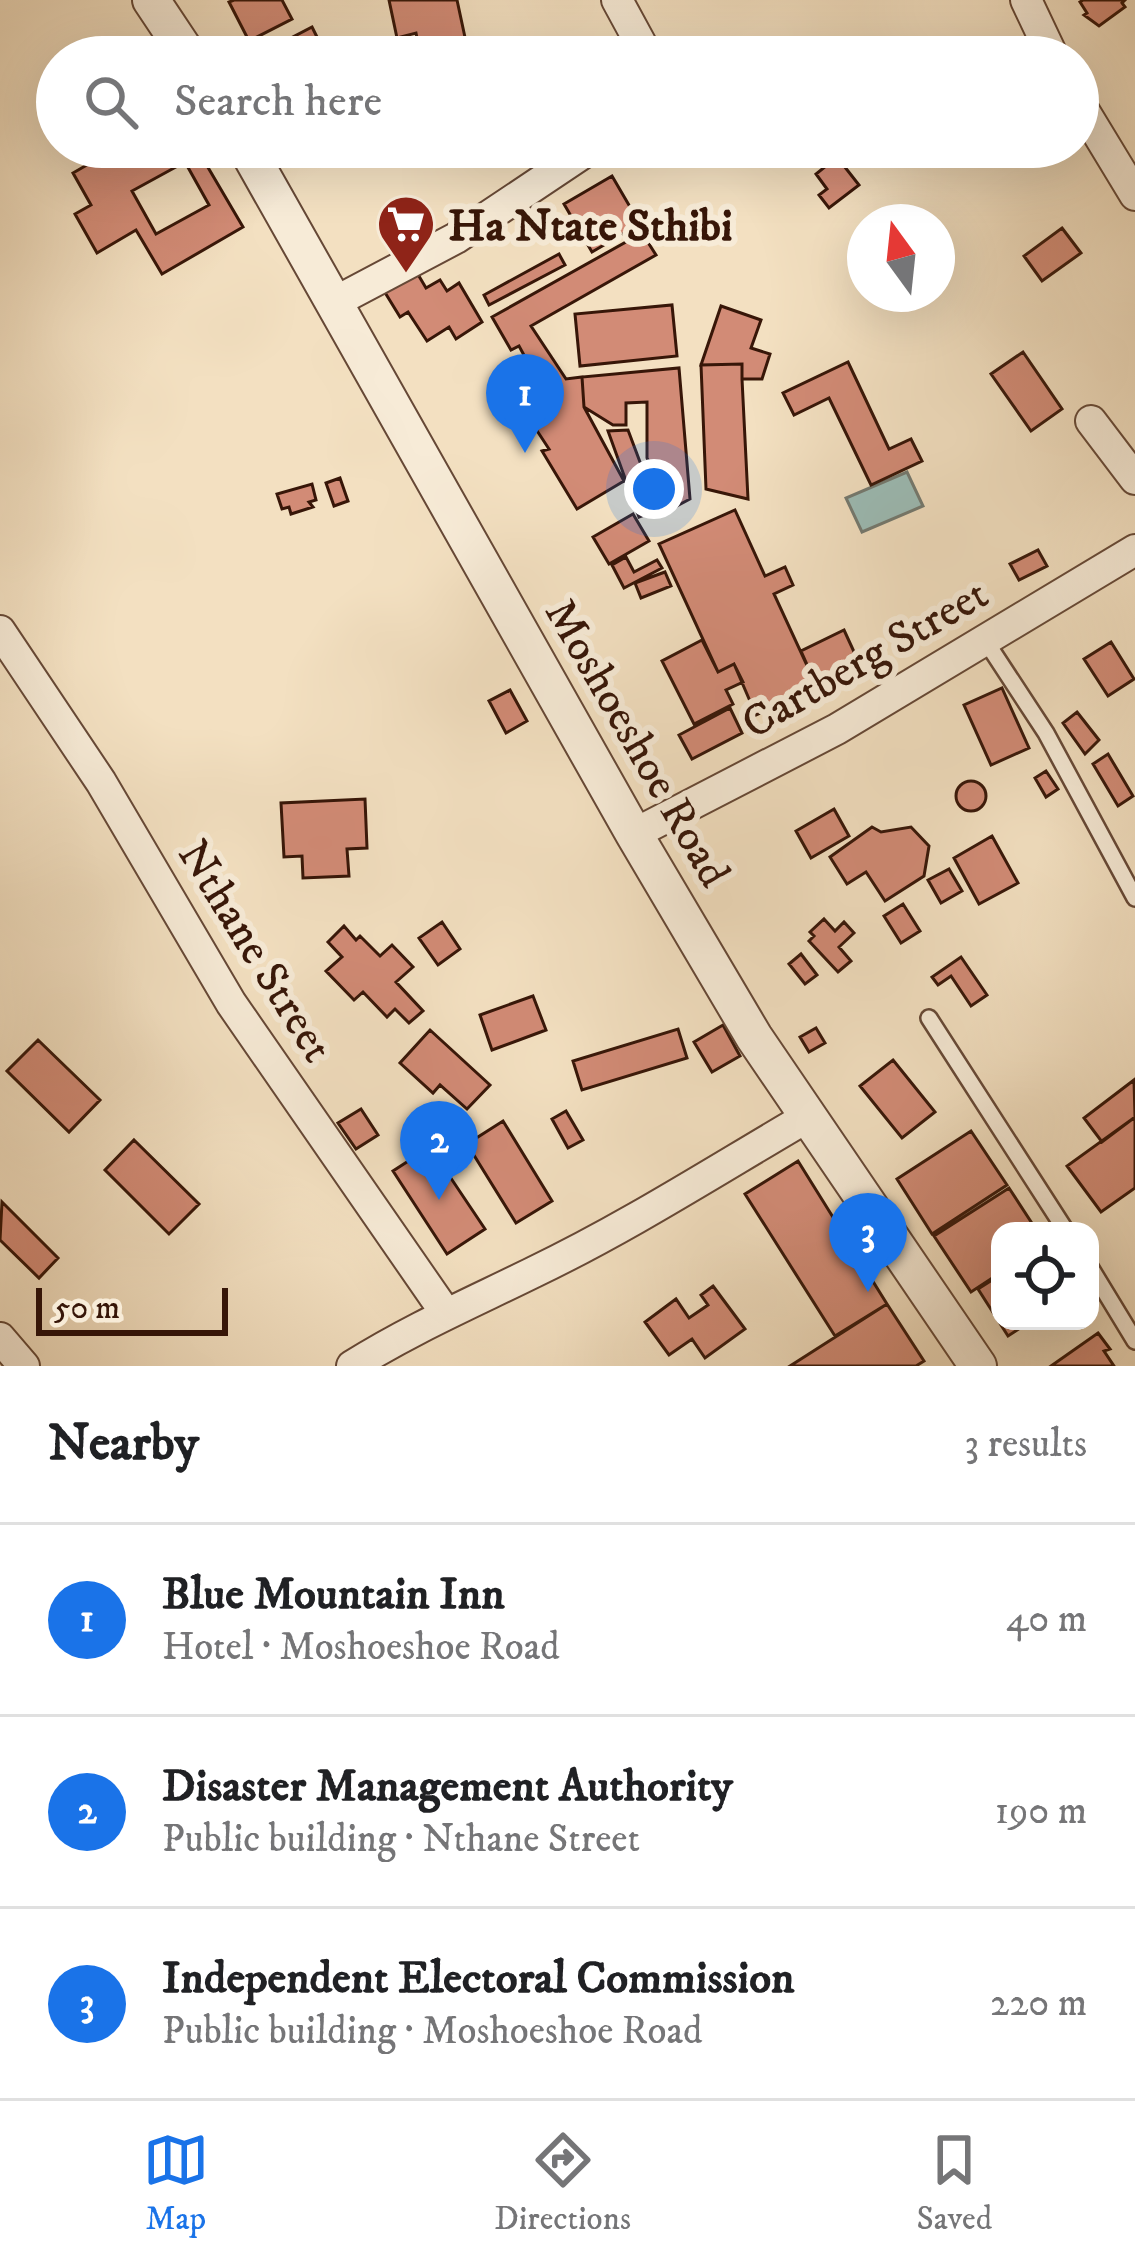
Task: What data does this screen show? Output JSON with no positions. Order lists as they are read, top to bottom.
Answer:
{
  "streets": {
    "street": ["Cartberg Street", "Moshoeshoe Road", "Nthane Street"]
  },
  "crossings": [
    ["Cartberg Street", "Moshoeshoe Road"]
  ],
  "places": {
    "supermarket": ["Ha Ntate Sthibi"]
  },
  "scale_bar": "50 m",
  "north": "top",
  "page": {
    "search": "Search here",
    "pins": ["1", "2", "3"],
    "scale": "50 m",
    "heading": ["Nearby", "3 results"],
    "list": [
      {
        "mark": "1",
        "name": "Blue Mountain Inn",
        "note": "Hotel · Moshoeshoe Road",
        "value": "40 m"
      },
      {
        "mark": "2",
        "name": "Disaster Management Authority",
        "note": "Public building · Nthane Street",
        "value": "190 m"
      },
      {
        "mark": "3",
        "name": "Independent Electoral Commission",
        "note": "Public building · Moshoeshoe Road",
        "value": "220 m"
      }
    ],
    "nav": ["Map", "Directions", "Saved"]
  }
}
